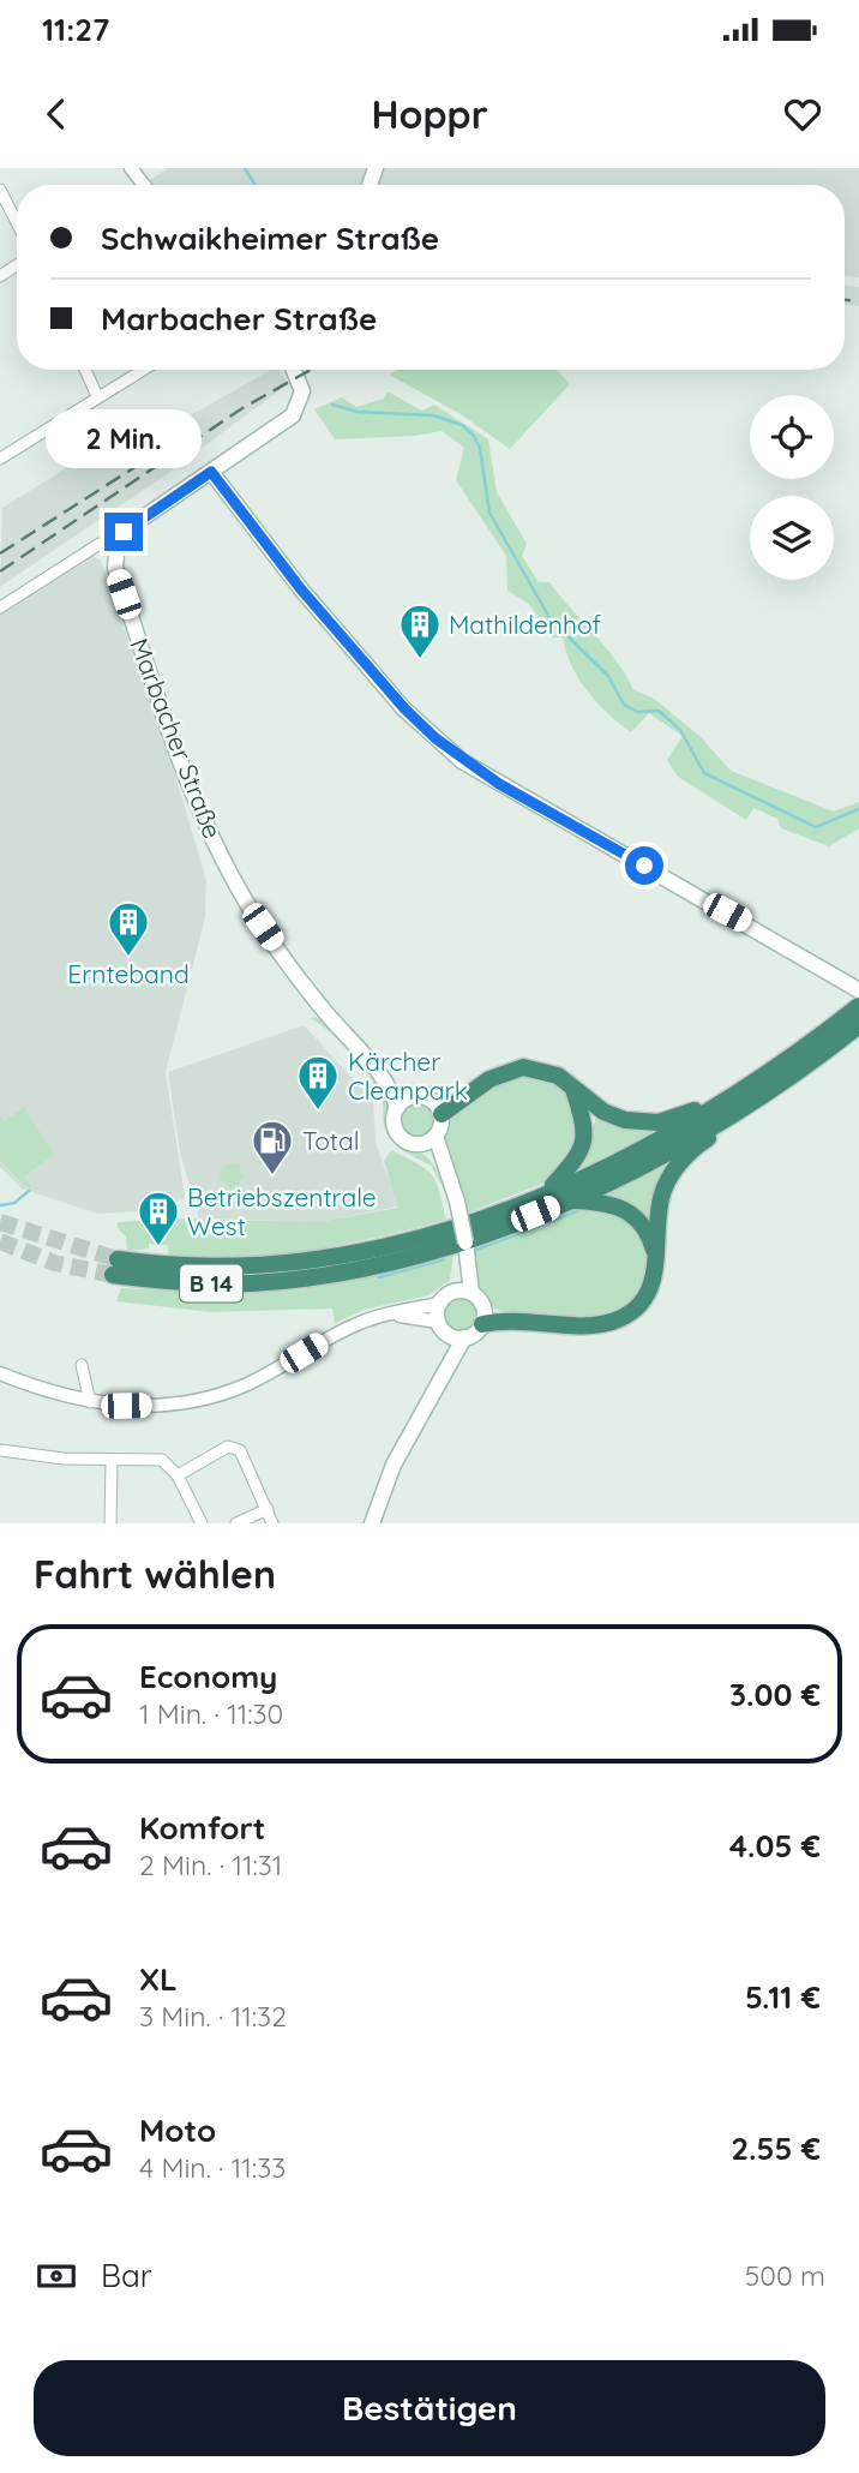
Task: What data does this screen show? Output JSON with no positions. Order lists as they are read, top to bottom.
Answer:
{
  "streets": {
    "highway": ["B 14"],
    "main road": ["Marbacher Straße"]
  },
  "places": {
    "building": [
      "Mathildenhof",
      "Ernteband",
      "Kärcher Cleanpark",
      "Betriebszentrale West"
    ],
    "fuel station": ["Total"]
  },
  "page": {
    "status": "11:27",
    "header": "Hoppr",
    "banner": ["Schwaikheimer Straße", "Marbacher Straße"],
    "bubble": "2 Min.",
    "heading": "Fahrt wählen",
    "list": [
      {
        "name": "Economy",
        "note": "1 Min. · 11:30",
        "value": "3.00 €"
      },
      {
        "name": "Komfort",
        "note": "2 Min. · 11:31",
        "value": "4.05 €"
      },
      {
        "name": "XL",
        "note": "3 Min. · 11:32",
        "value": "5.11 €"
      },
      {
        "name": "Moto",
        "note": "4 Min. · 11:33",
        "value": "2.55 €"
      }
    ],
    "pay": ["Bar", "500 m"],
    "buttons": "Bestätigen"
  }
}
